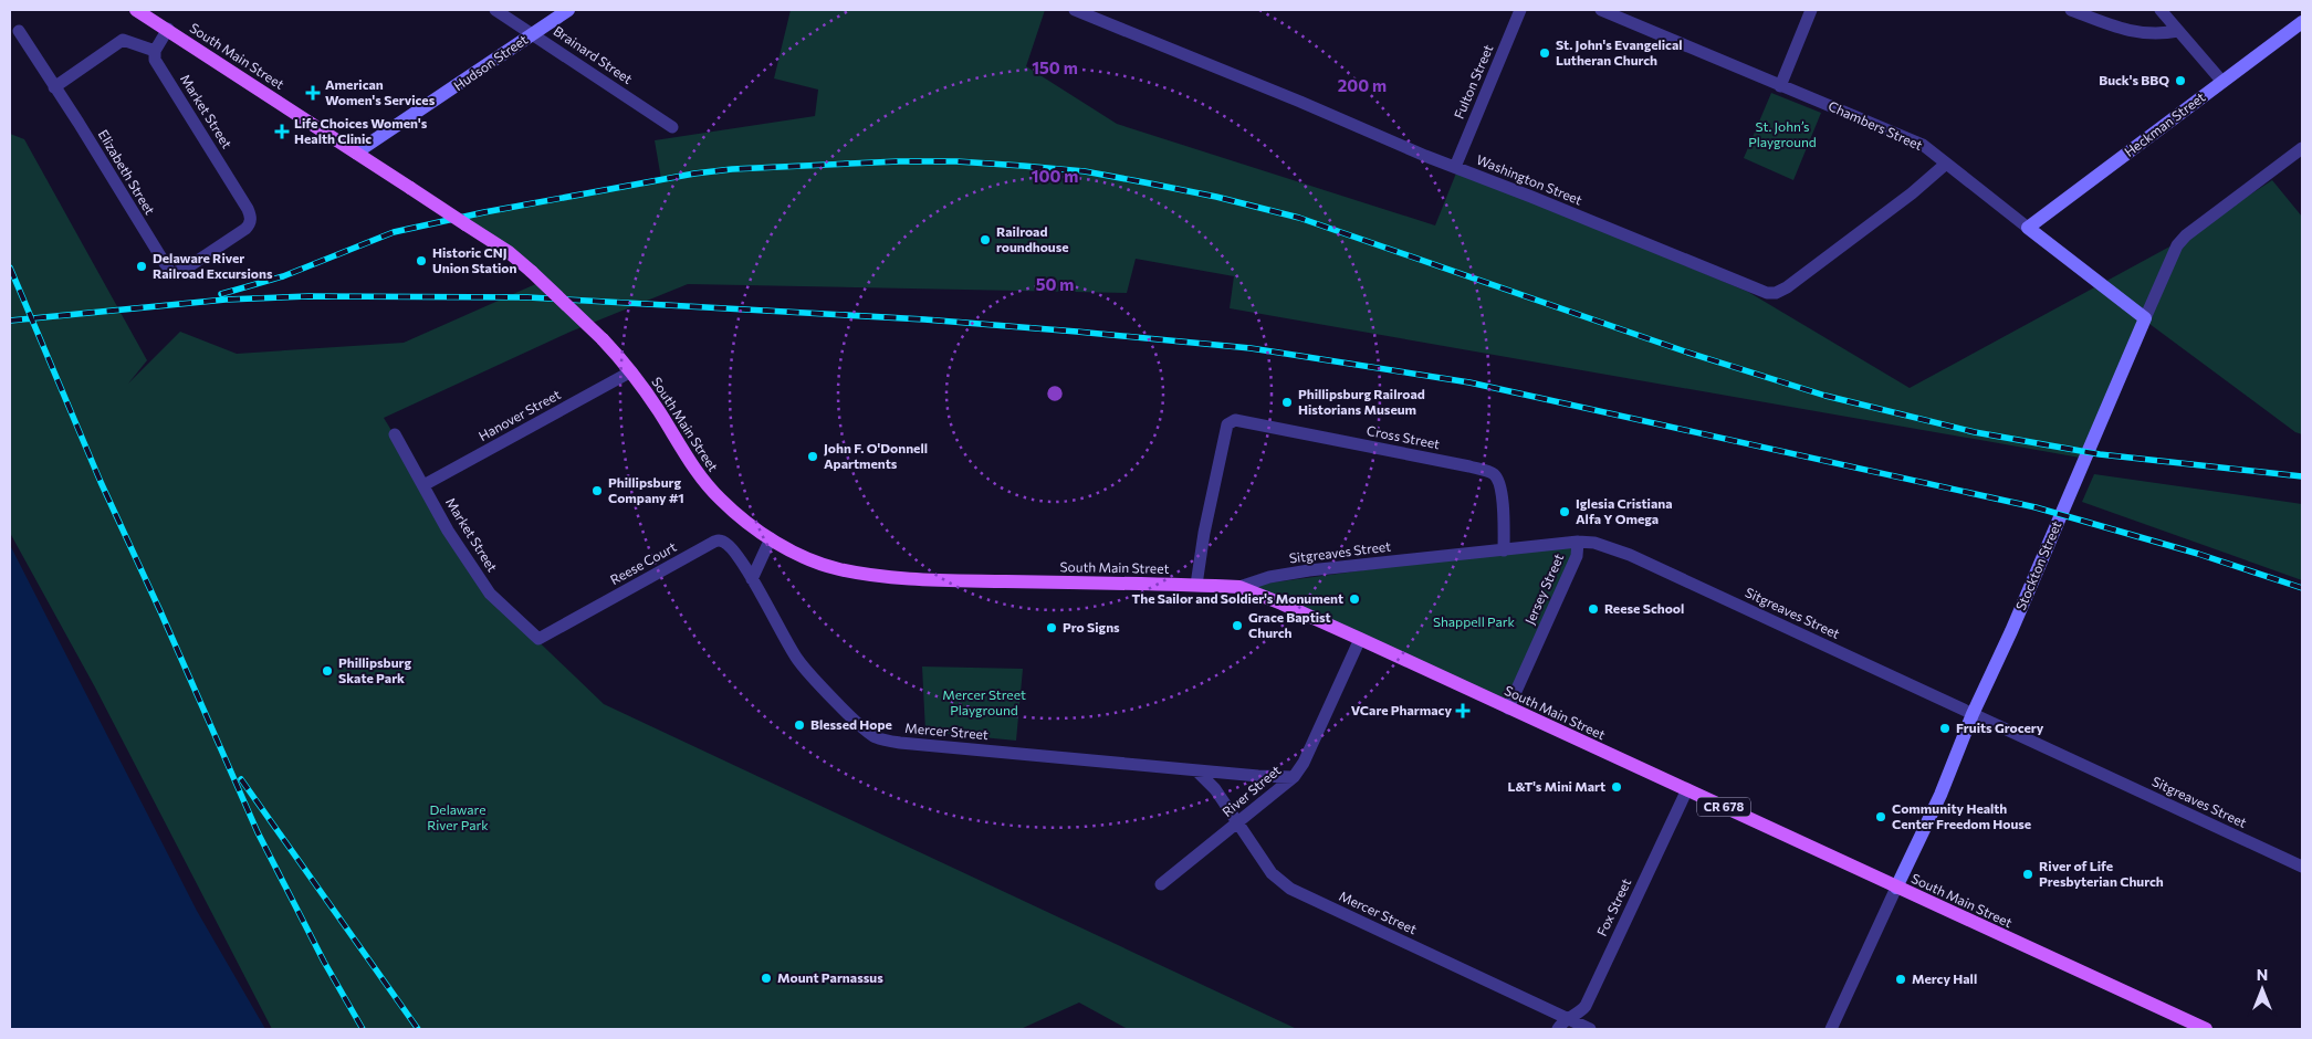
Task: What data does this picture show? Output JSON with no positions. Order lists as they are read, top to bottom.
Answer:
{
  "streets": {
    "main road": ["South Main Street", "CR 678"],
    "street": [
      "Brainard Street",
      "Hudson Street",
      "Fulton Street",
      "Market Street",
      "Heckman Street",
      "Chambers Street",
      "Elizabeth Street",
      "Washington Street",
      "Hanover Street",
      "Cross Street",
      "Sitgreaves Street",
      "Reese Court",
      "Stockton Street",
      "Jersey Street",
      "Mercer Street",
      "River Street",
      "Fox Street"
    ]
  },
  "crossings": [
    ["Brainard Street", "Hudson Street"],
    ["South Main Street", "Hudson Street"],
    ["South Main Street", "Hanover Street"],
    ["South Main Street", "Cross Street"],
    ["South Main Street", "Sitgreaves Street"],
    ["South Main Street", "Stockton Street"],
    ["South Main Street", "Jersey Street"],
    ["South Main Street", "River Street"],
    ["South Main Street", "Fox Street"],
    ["Fulton Street", "Washington Street"],
    ["Market Street", "Elizabeth Street"],
    ["Market Street", "Hanover Street"],
    ["Market Street", "Reese Court"],
    ["Heckman Street", "Chambers Street"],
    ["Chambers Street", "Washington Street"],
    ["Chambers Street", "Stockton Street"],
    ["Cross Street", "Sitgreaves Street"],
    ["Sitgreaves Street", "Stockton Street"],
    ["Sitgreaves Street", "Jersey Street"],
    ["Reese Court", "Mercer Street"],
    ["Mercer Street", "River Street"],
    ["Mercer Street", "Fox Street"]
  ],
  "parks": [
    "St. John’s Playground",
    "Shappell Park",
    "Mercer Street Playground",
    "Delaware River Park"
  ],
  "places": {
    "other": [
      "St. John's Evangelical Lutheran Church",
      "Buck's BBQ",
      "Railroad roundhouse",
      "Historic CNJ Union Station",
      "Delaware River Railroad Excursions",
      "Phillipsburg Railroad Historians Museum",
      "John F. O'Donnell Apartments",
      "Phillipsburg Company #1",
      "Iglesia Cristiana Alfa Y Omega",
      "The Sailor and Soldier's Monument",
      "Reese School",
      "Grace Baptist Church",
      "Pro Signs",
      "Phillipsburg Skate Park",
      "Blessed Hope",
      "Fruits Grocery",
      "L&T's Mini Mart",
      "Community Health Center Freedom House",
      "River of Life Presbyterian Church",
      "Mount Parnassus",
      "Mercy Hall"
    ],
    "health": ["American Women's Services", "Life Choices Women's Health Clinic", "VCare Pharmacy"]
  },
  "north": "top",
  "rings": [
    "150 m",
    "200 m",
    "100 m",
    "50 m"
  ]
}
